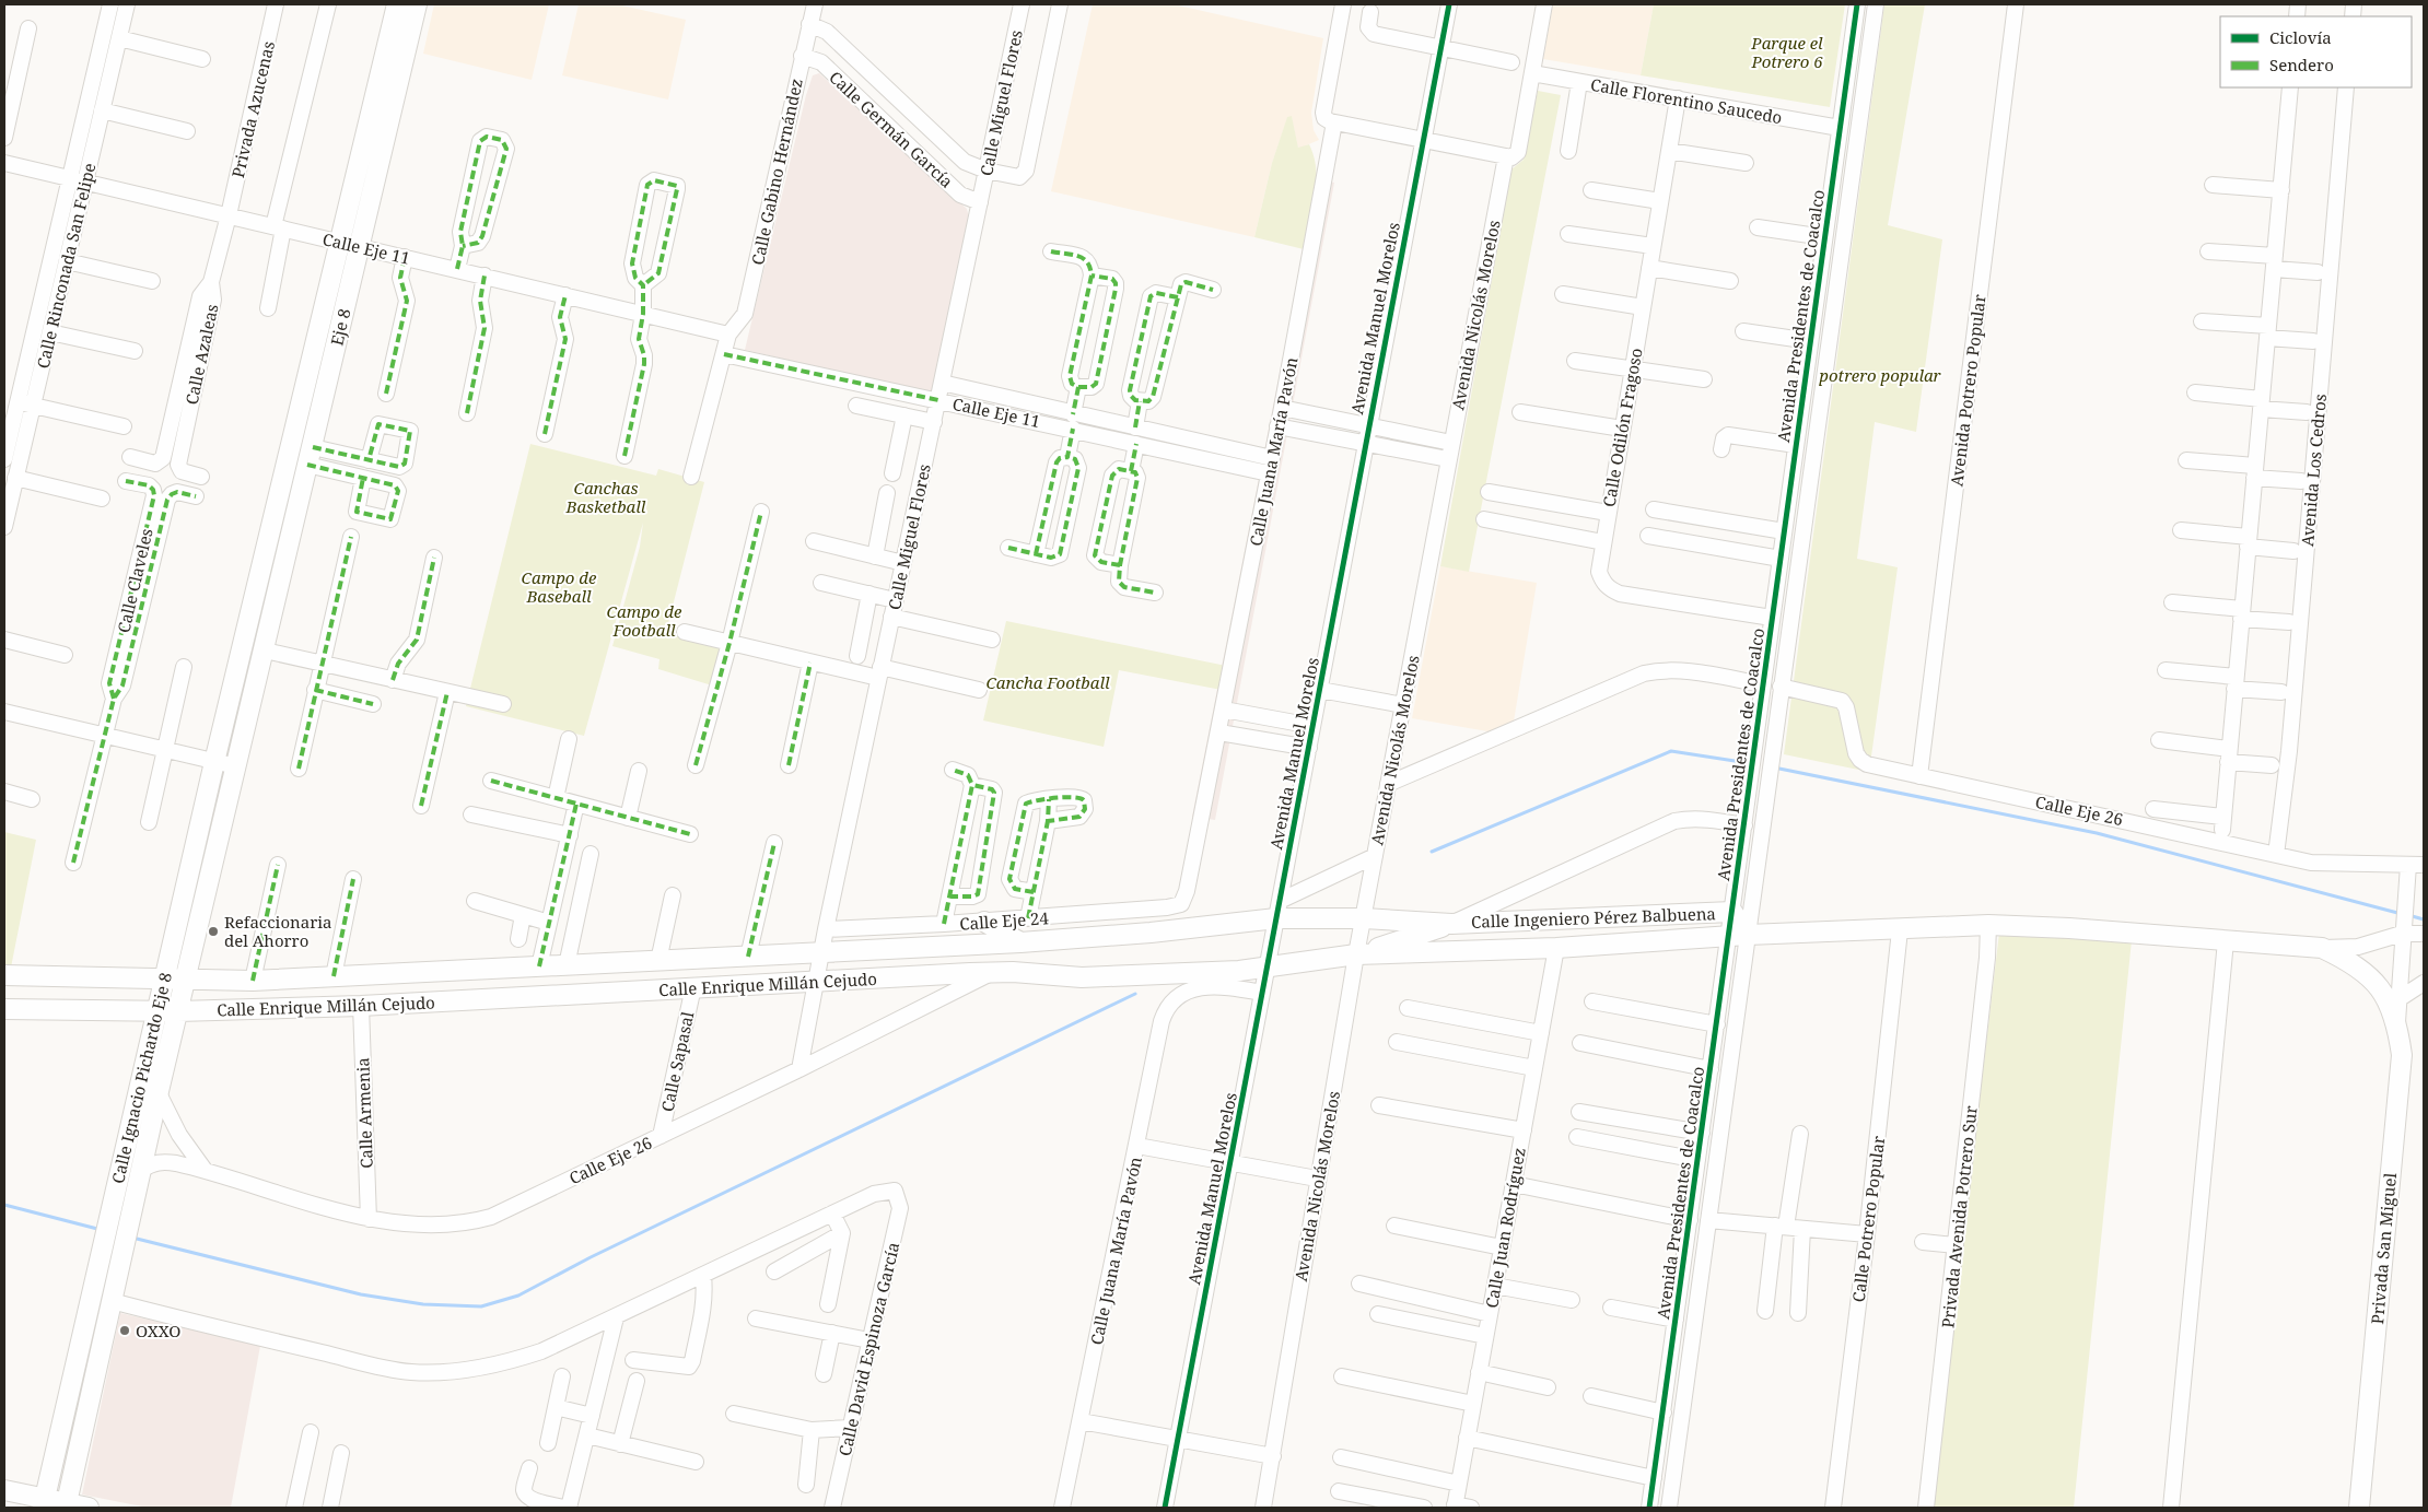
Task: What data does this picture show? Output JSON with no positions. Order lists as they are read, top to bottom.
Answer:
{
  "streets": {
    "main road": [
      "Eje 8",
      "Calle Ingeniero Pérez Balbuena",
      "Calle Enrique Millán Cejudo",
      "Calle Ignacio Pichardo Eje 8",
      "Privada San Miguel"
    ],
    "street": [
      "Calle Florentino Saucedo",
      "Calle Miguel Flores",
      "Privada Azucenas",
      "Calle Germán García",
      "Calle Gabino Hernández",
      "Calle Eje 11",
      "Calle Rinconada San Felipe",
      "Avenida Nicolás Morelos",
      "Avenida Presidentes de Coacalco",
      "Avenida Manuel Morelos",
      "Calle Azaleas",
      "Avenida Potrero Popular",
      "Calle Odilón Fragoso",
      "Calle Juana María Pavón",
      "Avenida Los Cedros",
      "Calle Claveles",
      "Calle Eje 26",
      "Calle Eje 24",
      "Calle Sapasal",
      "Calle Armenia",
      "Privada Avenida Potrero Sur",
      "Calle Potrero Popular",
      "Calle Juan Rodríguez",
      "Calle David Espinoza García"
    ]
  },
  "crossings": [
    ["Calle Florentino Saucedo", "Avenida Presidentes de Coacalco"],
    ["Calle Florentino Saucedo", "Calle Odilón Fragoso"],
    ["Calle Miguel Flores", "Calle Germán García"],
    ["Calle Miguel Flores", "Calle Eje 11"],
    ["Calle Miguel Flores", "Calle Eje 26"],
    ["Calle Miguel Flores", "Calle Eje 24"],
    ["Calle Miguel Flores", "Calle Enrique Millán Cejudo"],
    ["Privada Azucenas", "Calle Eje 11"],
    ["Privada Azucenas", "Calle Azaleas"],
    ["Calle Germán García", "Calle Gabino Hernández"],
    ["Calle Gabino Hernández", "Calle Eje 11"],
    ["Calle Eje 11", "Calle Rinconada San Felipe"],
    ["Calle Eje 11", "Eje 8"],
    ["Calle Eje 11", "Calle Azaleas"],
    ["Calle Eje 11", "Calle Juana María Pavón"],
    ["Avenida Nicolás Morelos", "Calle Ingeniero Pérez Balbuena"],
    ["Avenida Nicolás Morelos", "Calle Enrique Millán Cejudo"],
    ["Avenida Presidentes de Coacalco", "Calle Odilón Fragoso"],
    ["Avenida Presidentes de Coacalco", "Calle Eje 26"],
    ["Avenida Presidentes de Coacalco", "Calle Ingeniero Pérez Balbuena"],
    ["Avenida Manuel Morelos", "Calle Juana María Pavón"],
    ["Avenida Manuel Morelos", "Calle Enrique Millán Cejudo"],
    ["Eje 8", "Calle Ignacio Pichardo Eje 8"],
    ["Avenida Potrero Popular", "Calle Eje 26"],
    ["Calle Juana María Pavón", "Calle Eje 24"],
    ["Avenida Los Cedros", "Calle Eje 26"],
    ["Calle Eje 26", "Calle Enrique Millán Cejudo"],
    ["Calle Eje 26", "Calle Sapasal"],
    ["Calle Eje 26", "Calle Ignacio Pichardo Eje 8"],
    ["Calle Eje 26", "Calle Armenia"],
    ["Calle Ingeniero Pérez Balbuena", "Calle Enrique Millán Cejudo"],
    ["Calle Ingeniero Pérez Balbuena", "Calle Juan Rodríguez"],
    ["Calle Enrique Millán Cejudo", "Calle Sapasal"],
    ["Calle Enrique Millán Cejudo", "Calle Ignacio Pichardo Eje 8"],
    ["Calle Enrique Millán Cejudo", "Calle Armenia"]
  ],
  "parks": [
    "Parque el Potrero 6",
    "potrero popular",
    "Canchas Basketball",
    "Campo de Baseball",
    "Campo de Football",
    "Cancha Football"
  ],
  "places": ["Refaccionaria del Ahorro", "OXXO"],
  "legend": ["Ciclovía", "Sendero"]
}
